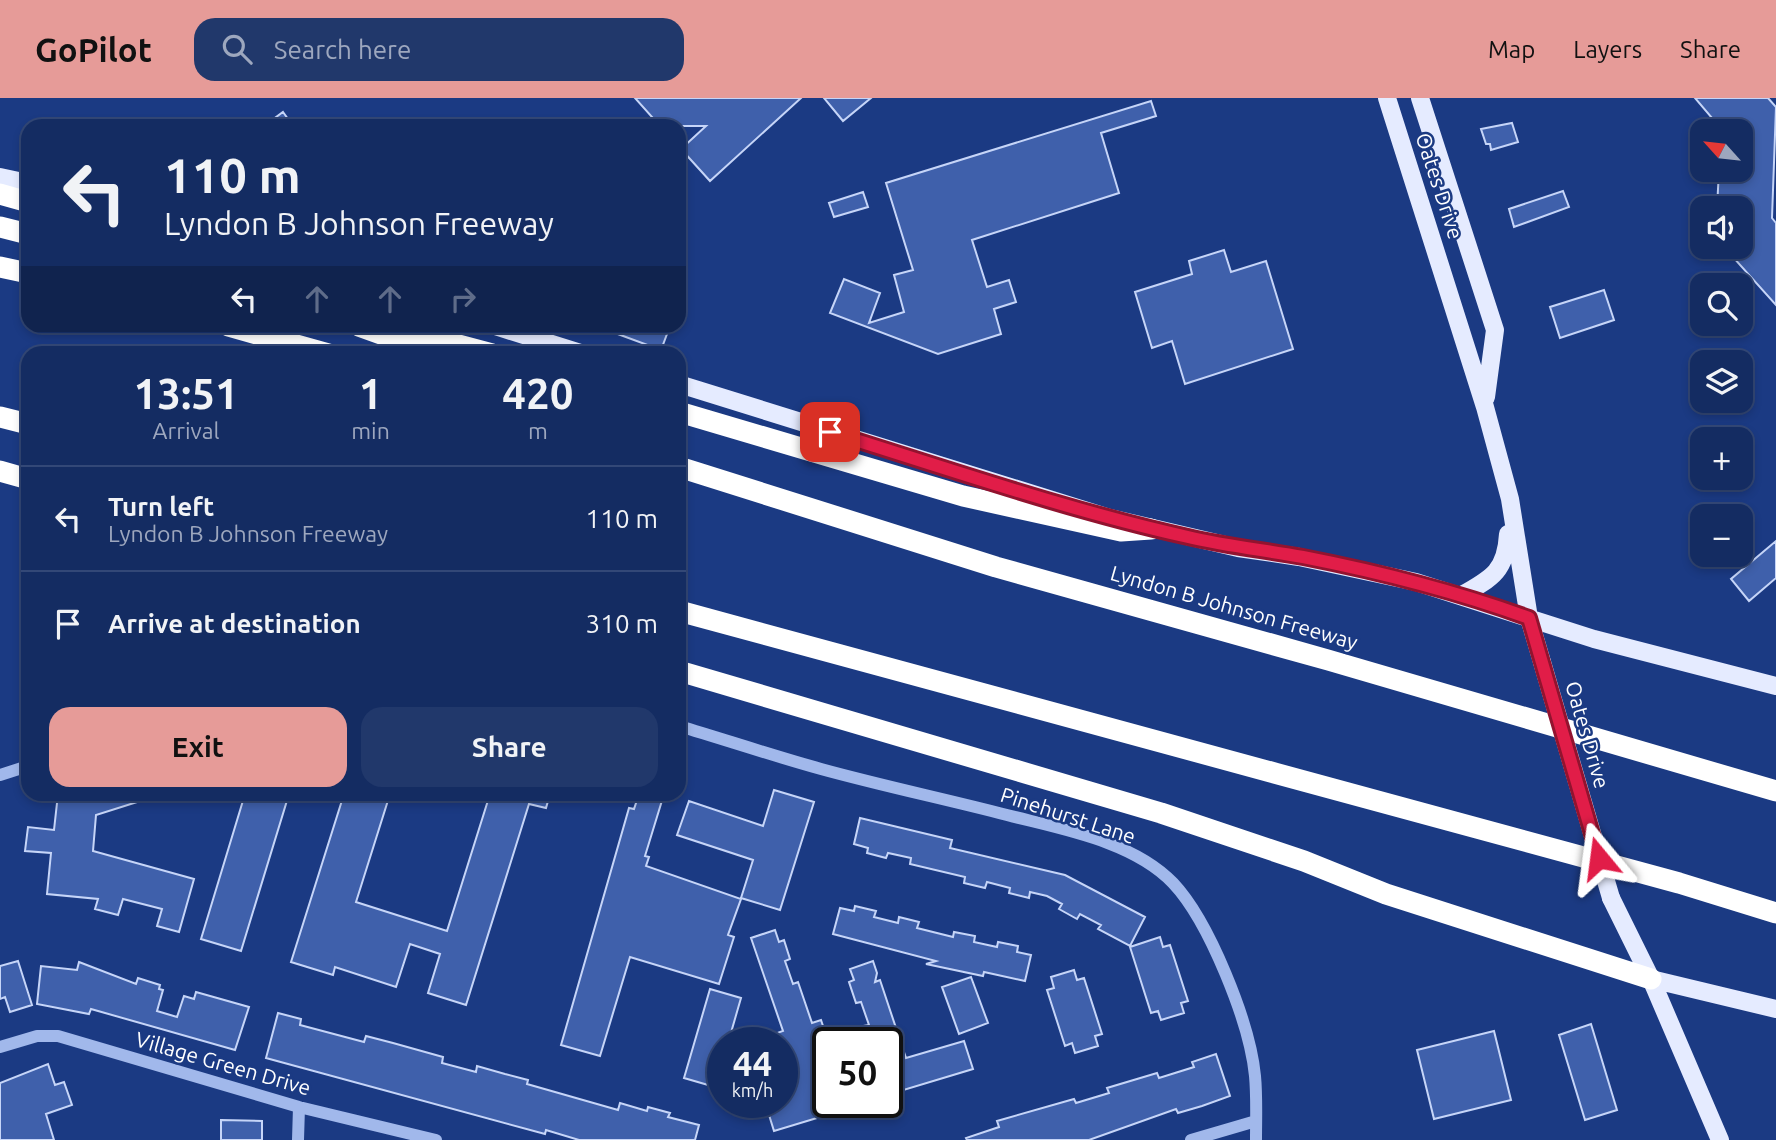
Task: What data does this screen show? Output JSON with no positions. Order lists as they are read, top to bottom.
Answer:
{
  "streets": {
    "highway": ["Lyndon B Johnson Freeway"],
    "main road": ["Oates Drive"],
    "street": ["Pinehurst Lane", "Village Green Drive"]
  },
  "north": "top left",
  "page": {
    "header": "GoPilot",
    "search": "Search here",
    "nav": ["Map", "Layers", "Share"],
    "map_buttons": ["+", "−"],
    "turn": ["110 m", "Lyndon B Johnson Freeway"],
    "eta": [
      "13:51",
      "Arrival",
      "1",
      "min",
      "420",
      "m"
    ],
    "list": [
      {
        "name": "Turn left",
        "note": "Lyndon B Johnson Freeway",
        "value": "110 m"
      },
      {
        "name": "Arrive at destination",
        "value": "310 m"
      }
    ],
    "buttons": ["Exit", "Share"],
    "speed": "44 km/h",
    "limit": "50"
  }
}
